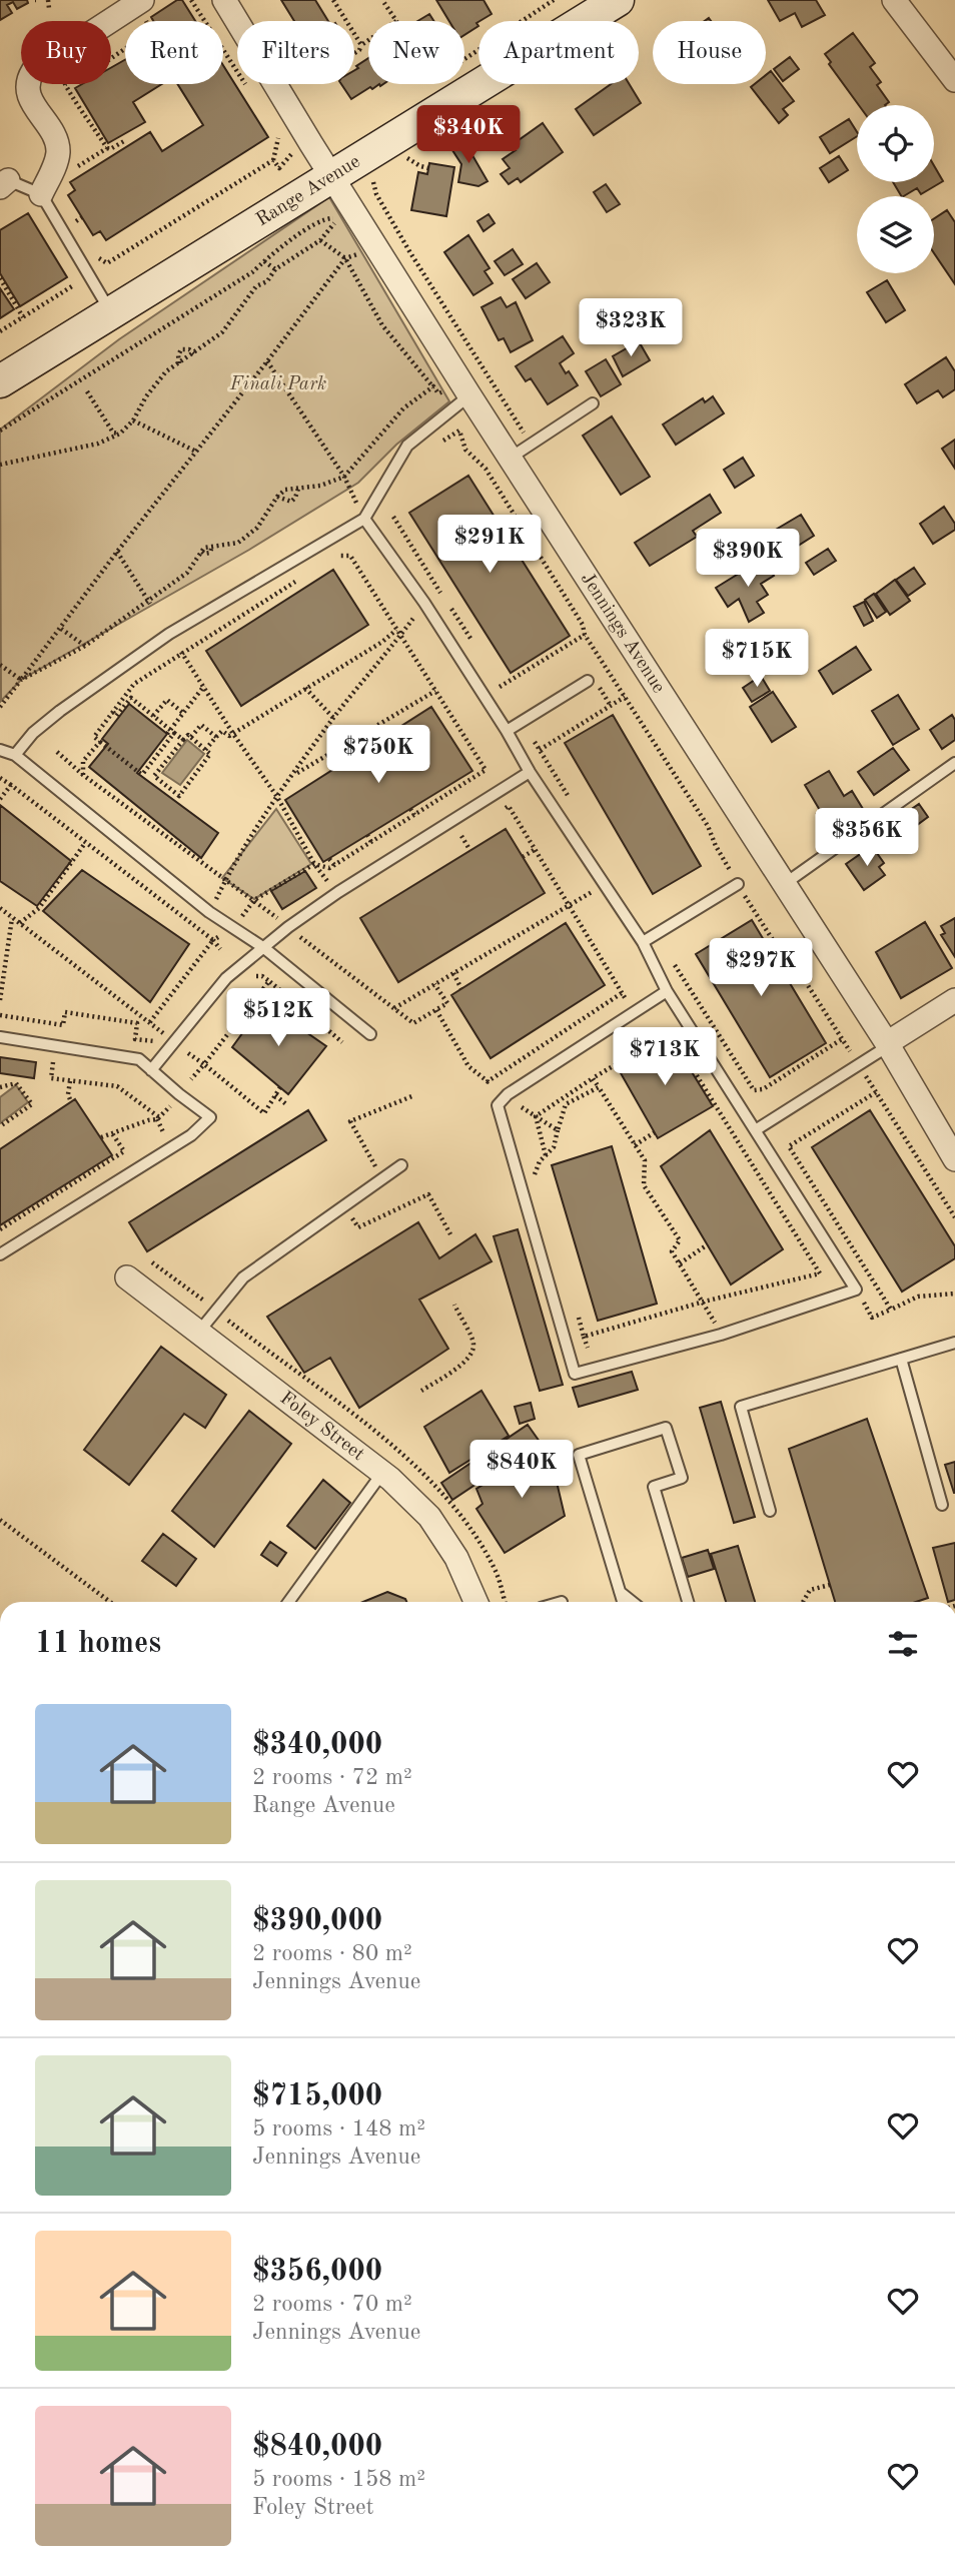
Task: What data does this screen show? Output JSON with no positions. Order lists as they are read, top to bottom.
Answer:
{
  "streets": {
    "street": ["Range Avenue", "Jennings Avenue", "Foley Street"]
  },
  "crossings": [
    ["Range Avenue", "Jennings Avenue"]
  ],
  "parks": ["Finali Park"],
  "page": {
    "chip": [
      "Buy",
      "Rent",
      "Filters",
      "New",
      "Apartment",
      "House"
    ],
    "price": [
      "$340K",
      "$323K",
      "$291K",
      "$390K",
      "$715K",
      "$750K",
      "$356K",
      "$297K",
      "$512K",
      "$713K",
      "$840K"
    ],
    "heading": "11 homes",
    "list": [
      {
        "name": "$340,000",
        "note": "2 rooms · 72 m² · Range Avenue"
      },
      {
        "name": "$390,000",
        "note": "2 rooms · 80 m² · Jennings Avenue"
      },
      {
        "name": "$715,000",
        "note": "5 rooms · 148 m² · Jennings Avenue"
      },
      {
        "name": "$356,000",
        "note": "2 rooms · 70 m² · Jennings Avenue"
      },
      {
        "name": "$840,000",
        "note": "5 rooms · 158 m² · Foley Street"
      }
    ]
  }
}
